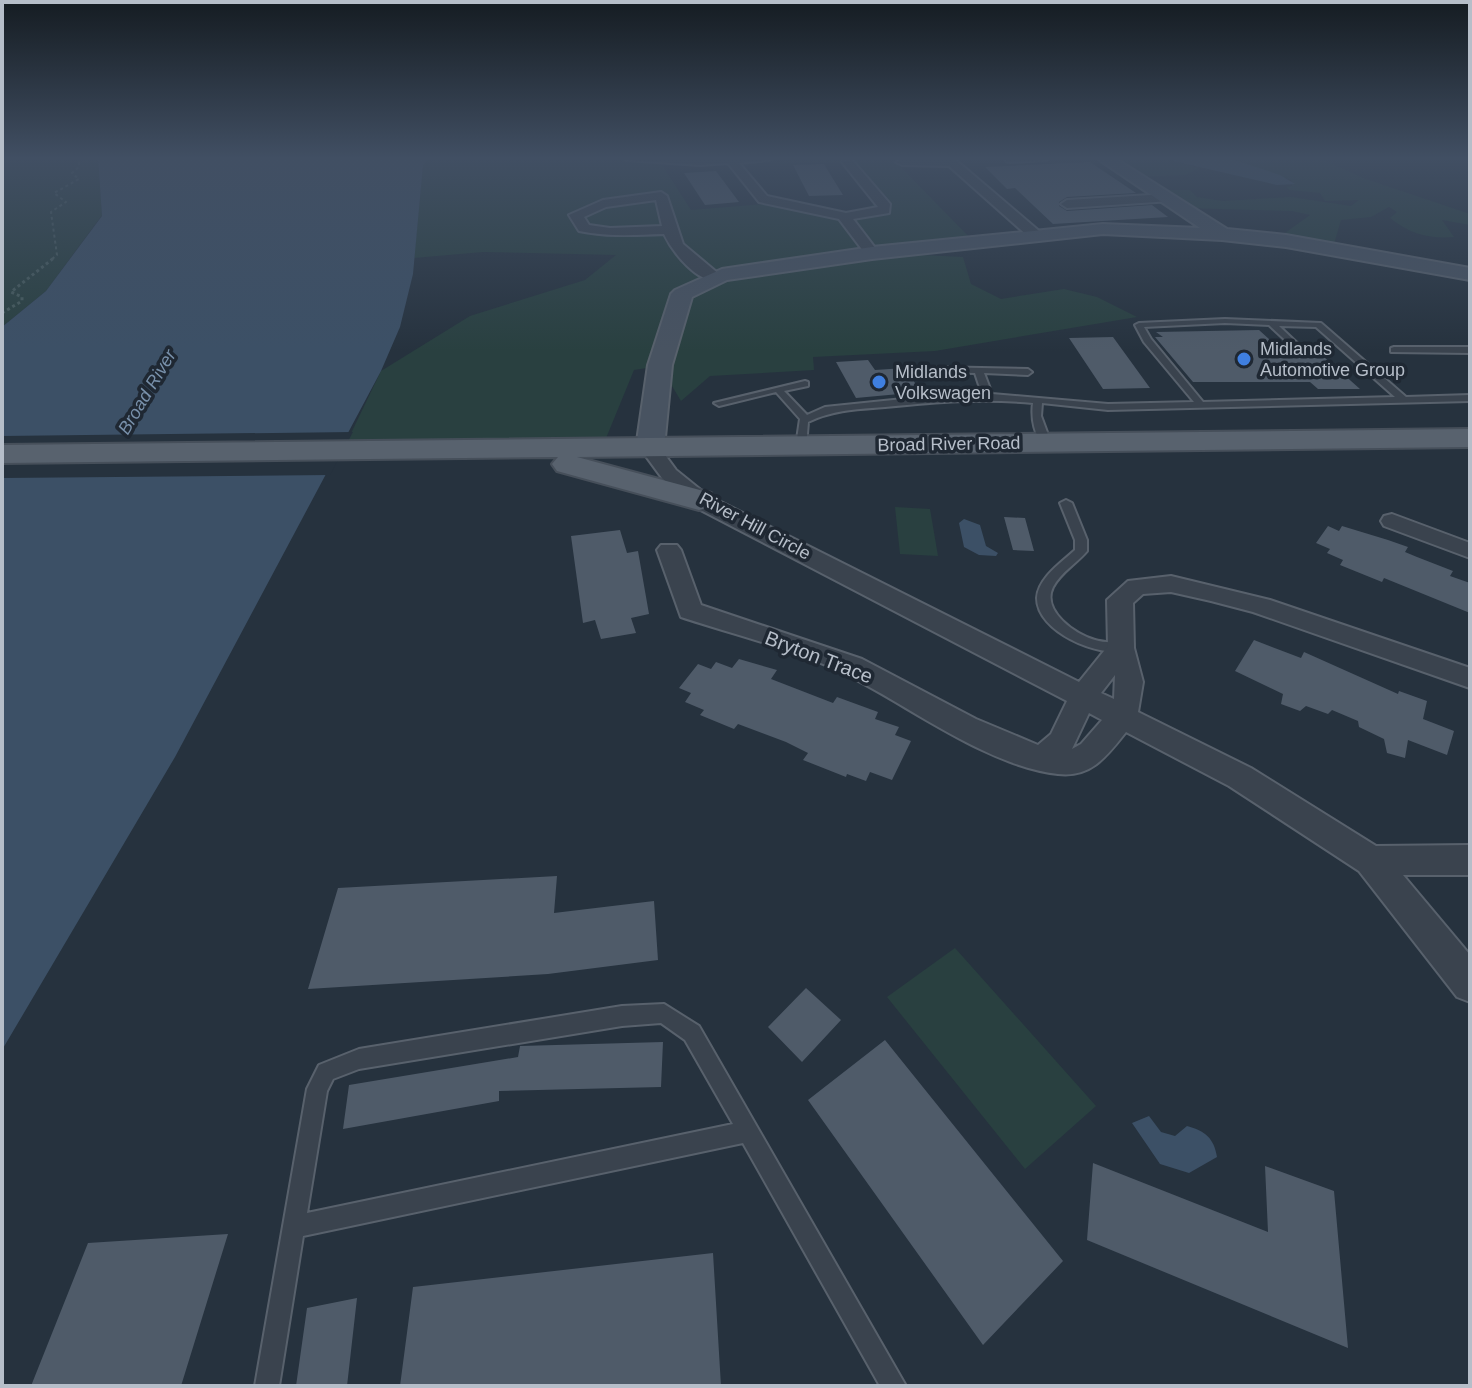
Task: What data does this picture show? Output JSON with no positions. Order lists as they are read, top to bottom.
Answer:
{
  "streets": {
    "main road": ["Broad River Road"],
    "street": ["River Hill Circle", "Bryton Trace"]
  },
  "crossings": [
    ["Broad River Road", "River Hill Circle"],
    ["River Hill Circle", "Bryton Trace"]
  ],
  "water": ["Broad River"],
  "places": ["Midlands Automotive Group", "Midlands Volkswagen"]
}
